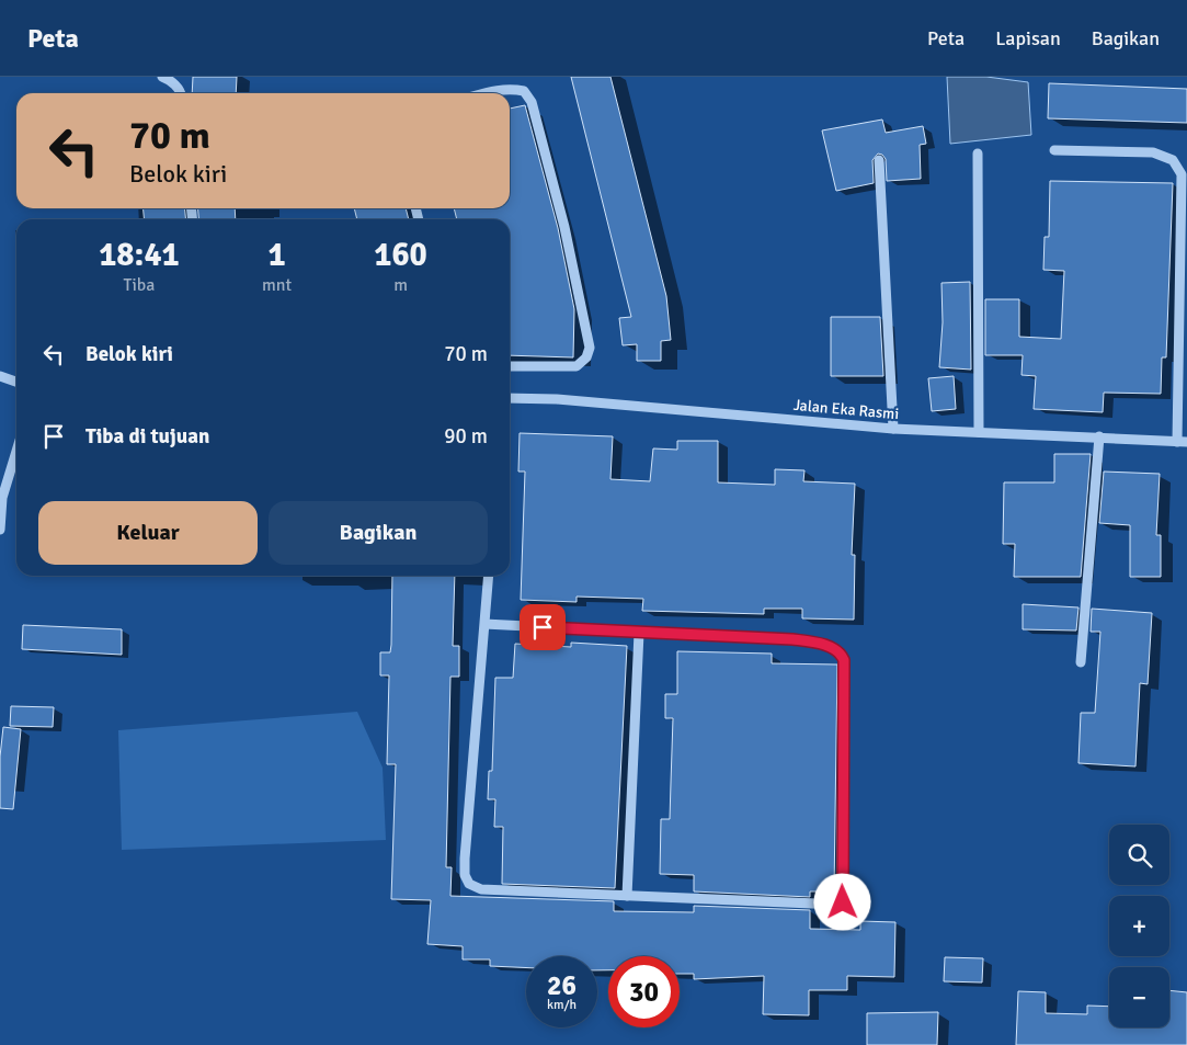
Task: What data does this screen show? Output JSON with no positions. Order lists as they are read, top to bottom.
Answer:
{
  "streets": {
    "street": ["Jalan Eka Rasmi"]
  },
  "page": {
    "header": "Peta",
    "nav": ["Peta", "Lapisan", "Bagikan"],
    "turn": ["70 m", "Belok kiri"],
    "eta": [
      "18:41",
      "Tiba",
      "1",
      "mnt",
      "160",
      "m"
    ],
    "list": [
      {
        "name": "Belok kiri",
        "value": "70 m"
      },
      {
        "name": "Tiba di tujuan",
        "value": "90 m"
      }
    ],
    "buttons": ["Keluar", "Bagikan"],
    "map_buttons": ["+", "−"],
    "speed": "26 km/h",
    "limit": "30"
  }
}
